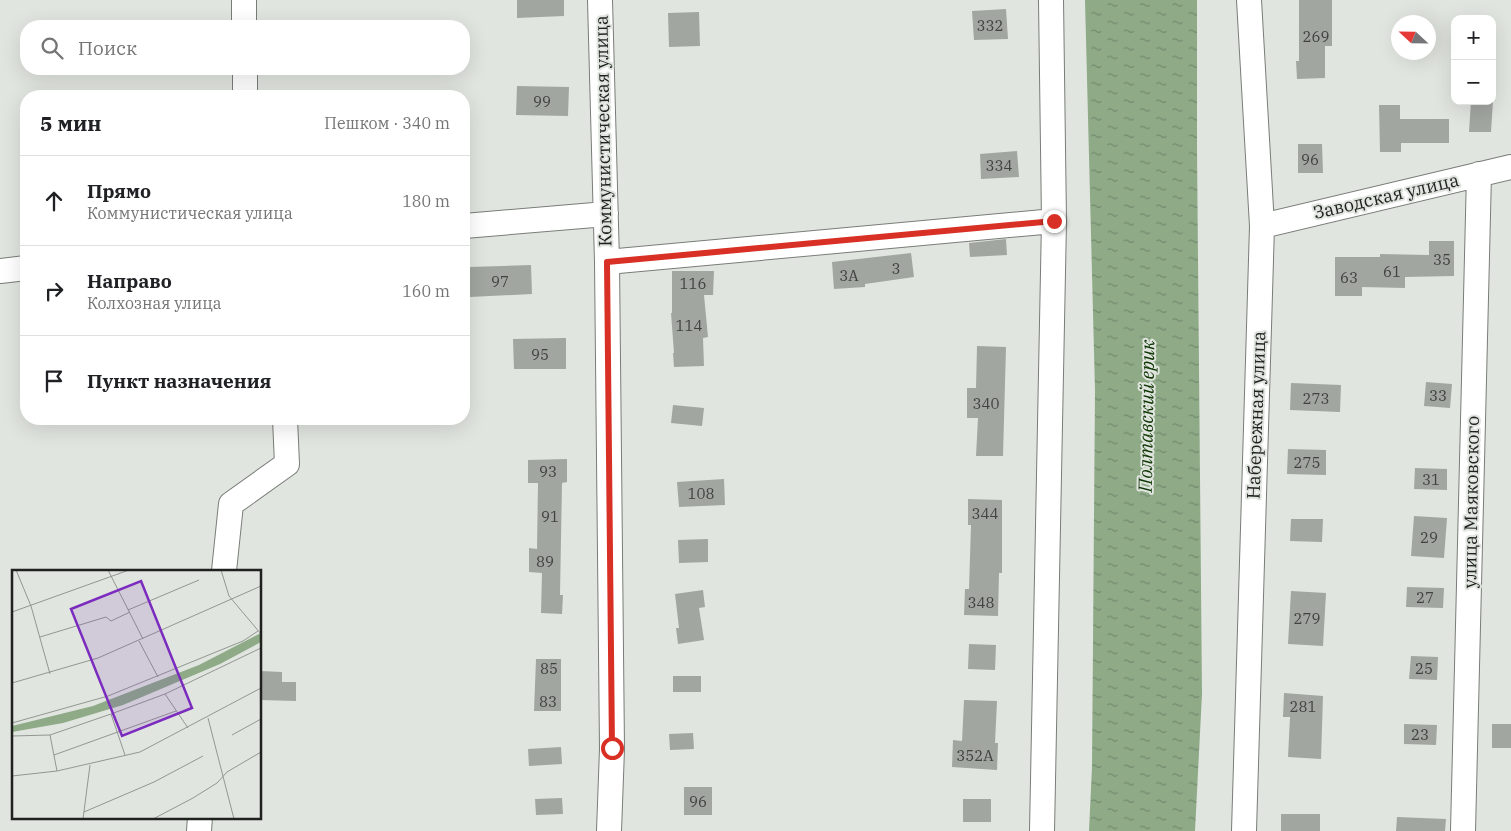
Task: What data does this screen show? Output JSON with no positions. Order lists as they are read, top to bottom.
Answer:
{
  "streets": {
    "street": [
      "Коммунистическая улица",
      "Заводская улица",
      "Набережная улица",
      "улица Маяковского"
    ]
  },
  "crossings": [
    ["Заводская улица", "Набережная улица"],
    ["Заводская улица", "улица Маяковского"]
  ],
  "water": ["Полтавский ерик"],
  "house_numbers": [
    "332",
    "269",
    "99",
    "96",
    "334",
    "35",
    "3",
    "61",
    "3А",
    "63",
    "97",
    "116",
    "114",
    "95",
    "33",
    "273",
    "340",
    "275",
    "93",
    "31",
    "108",
    "344",
    "91",
    "29",
    "89",
    "27",
    "348",
    "279",
    "85",
    "25",
    "83",
    "281",
    "23",
    "352А",
    "96"
  ],
  "north": "left",
  "page": {
    "map_buttons": ["+", "−"],
    "search": "Поиск",
    "heading": ["5 мин", "Пешком · 340 m"],
    "list": [
      ["Прямо", "Коммунистическая улица", "180 m"],
      ["Направо", "Колхозная улица", "160 m"],
      "Пункт назначения"
    ]
  }
}
